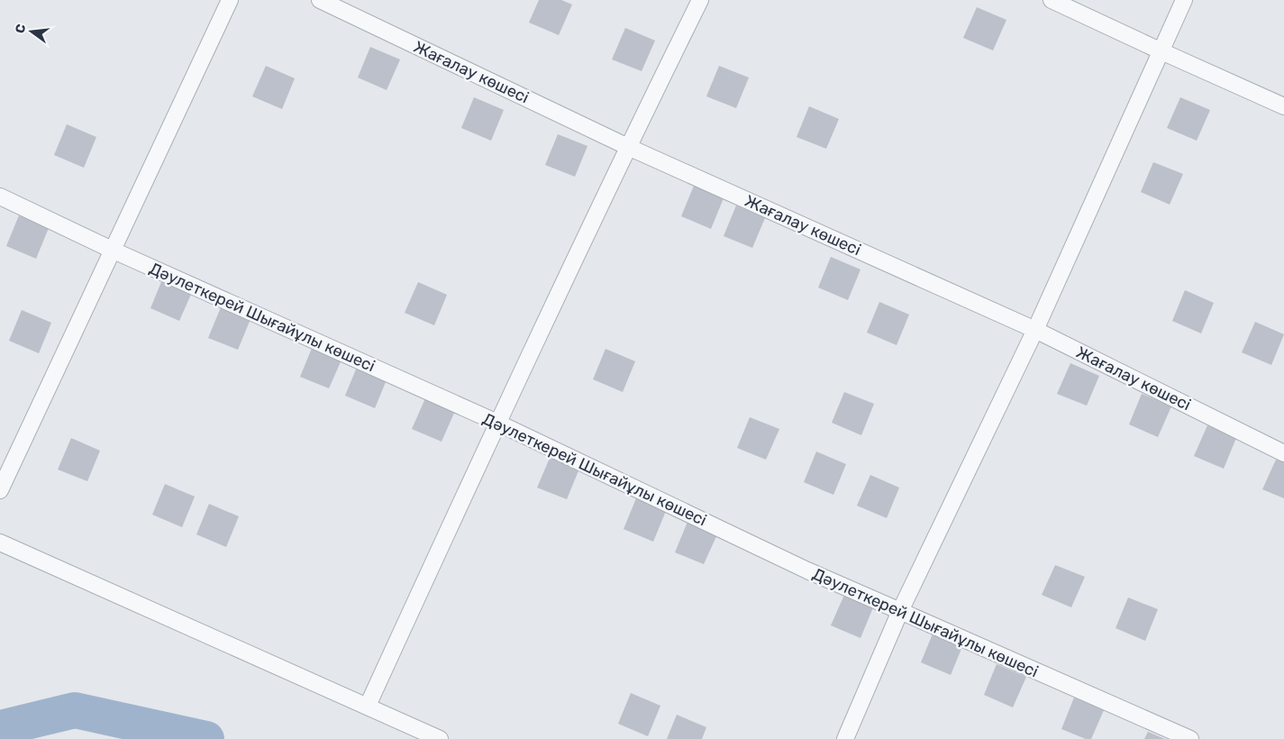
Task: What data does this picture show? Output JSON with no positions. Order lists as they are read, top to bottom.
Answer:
{
  "streets": {
    "street": ["Жағалау көшесі", "Дәулеткерей Шығайұлы көшесі"]
  },
  "north": "left"
}
